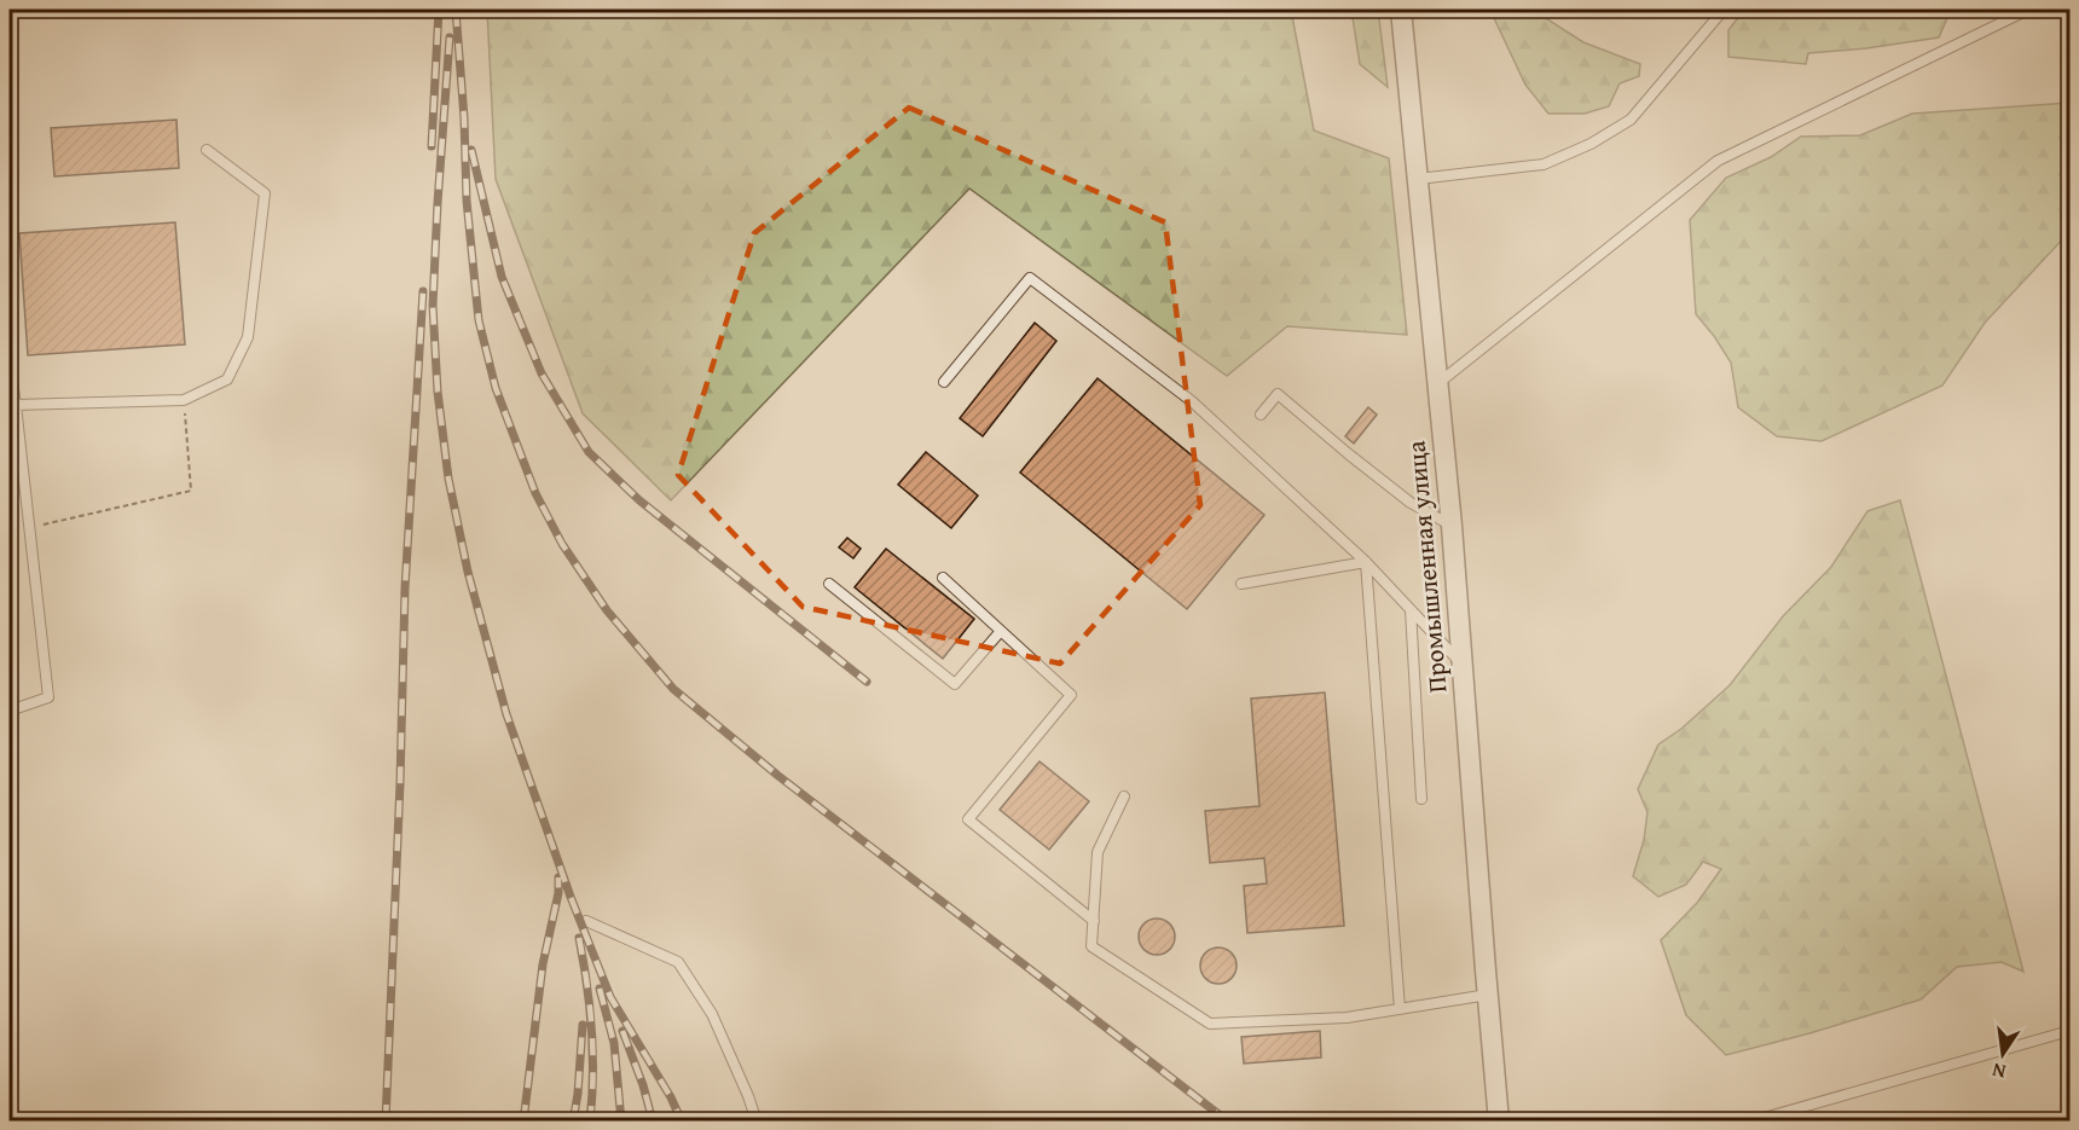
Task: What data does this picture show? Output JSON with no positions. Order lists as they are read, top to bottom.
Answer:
{
  "streets": {
    "street": ["Промышленная улица"]
  },
  "north": "bottom"
}
